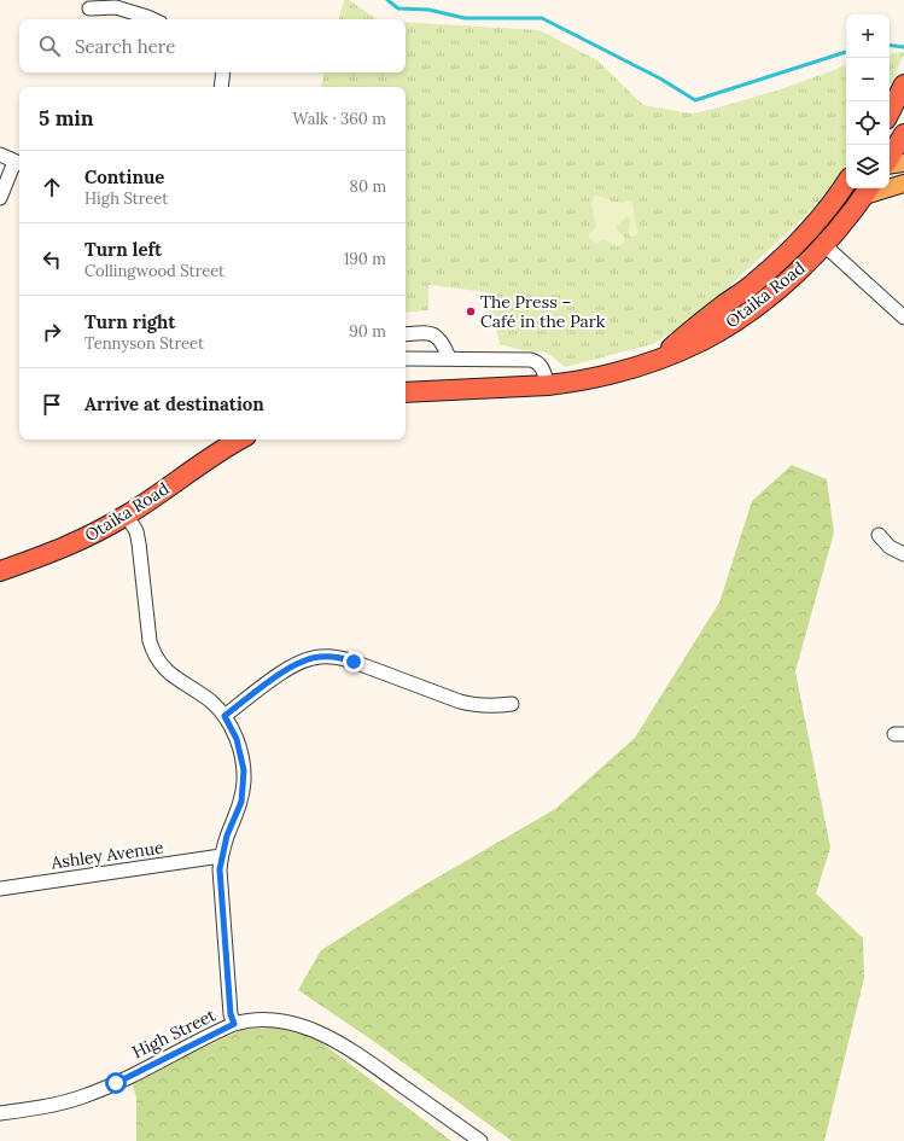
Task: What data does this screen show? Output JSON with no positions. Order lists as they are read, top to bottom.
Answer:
{
  "streets": {
    "highway": ["Otaika Road"],
    "street": ["Ashley Avenue", "High Street"]
  },
  "places": ["The Press – Café in the Park"],
  "page": {
    "map_buttons": ["+", "−"],
    "search": "Search here",
    "heading": ["5 min", "Walk · 360 m"],
    "list": [
      ["Continue", "High Street", "80 m"],
      ["Turn left", "Collingwood Street", "190 m"],
      ["Turn right", "Tennyson Street", "90 m"],
      "Arrive at destination"
    ]
  }
}
